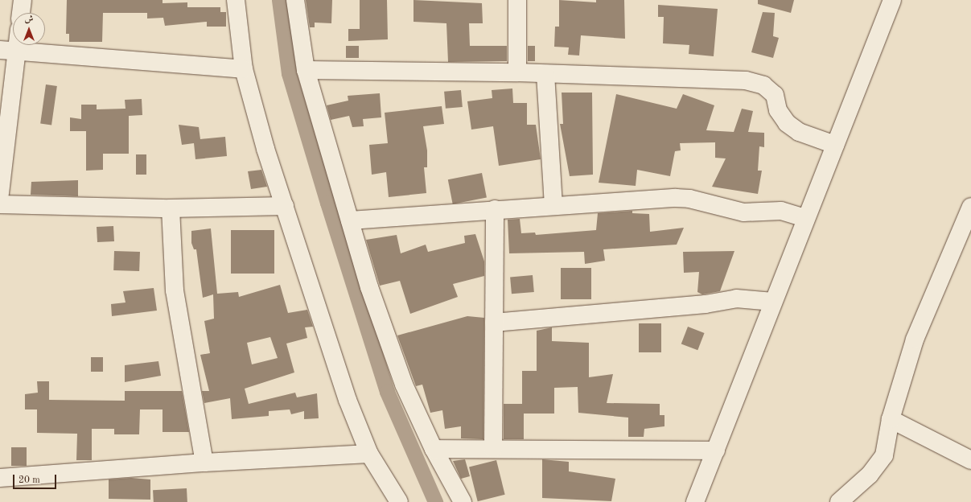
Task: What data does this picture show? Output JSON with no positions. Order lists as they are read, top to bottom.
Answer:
{
  "scale_bar": "20 m",
  "north": "top"
}
